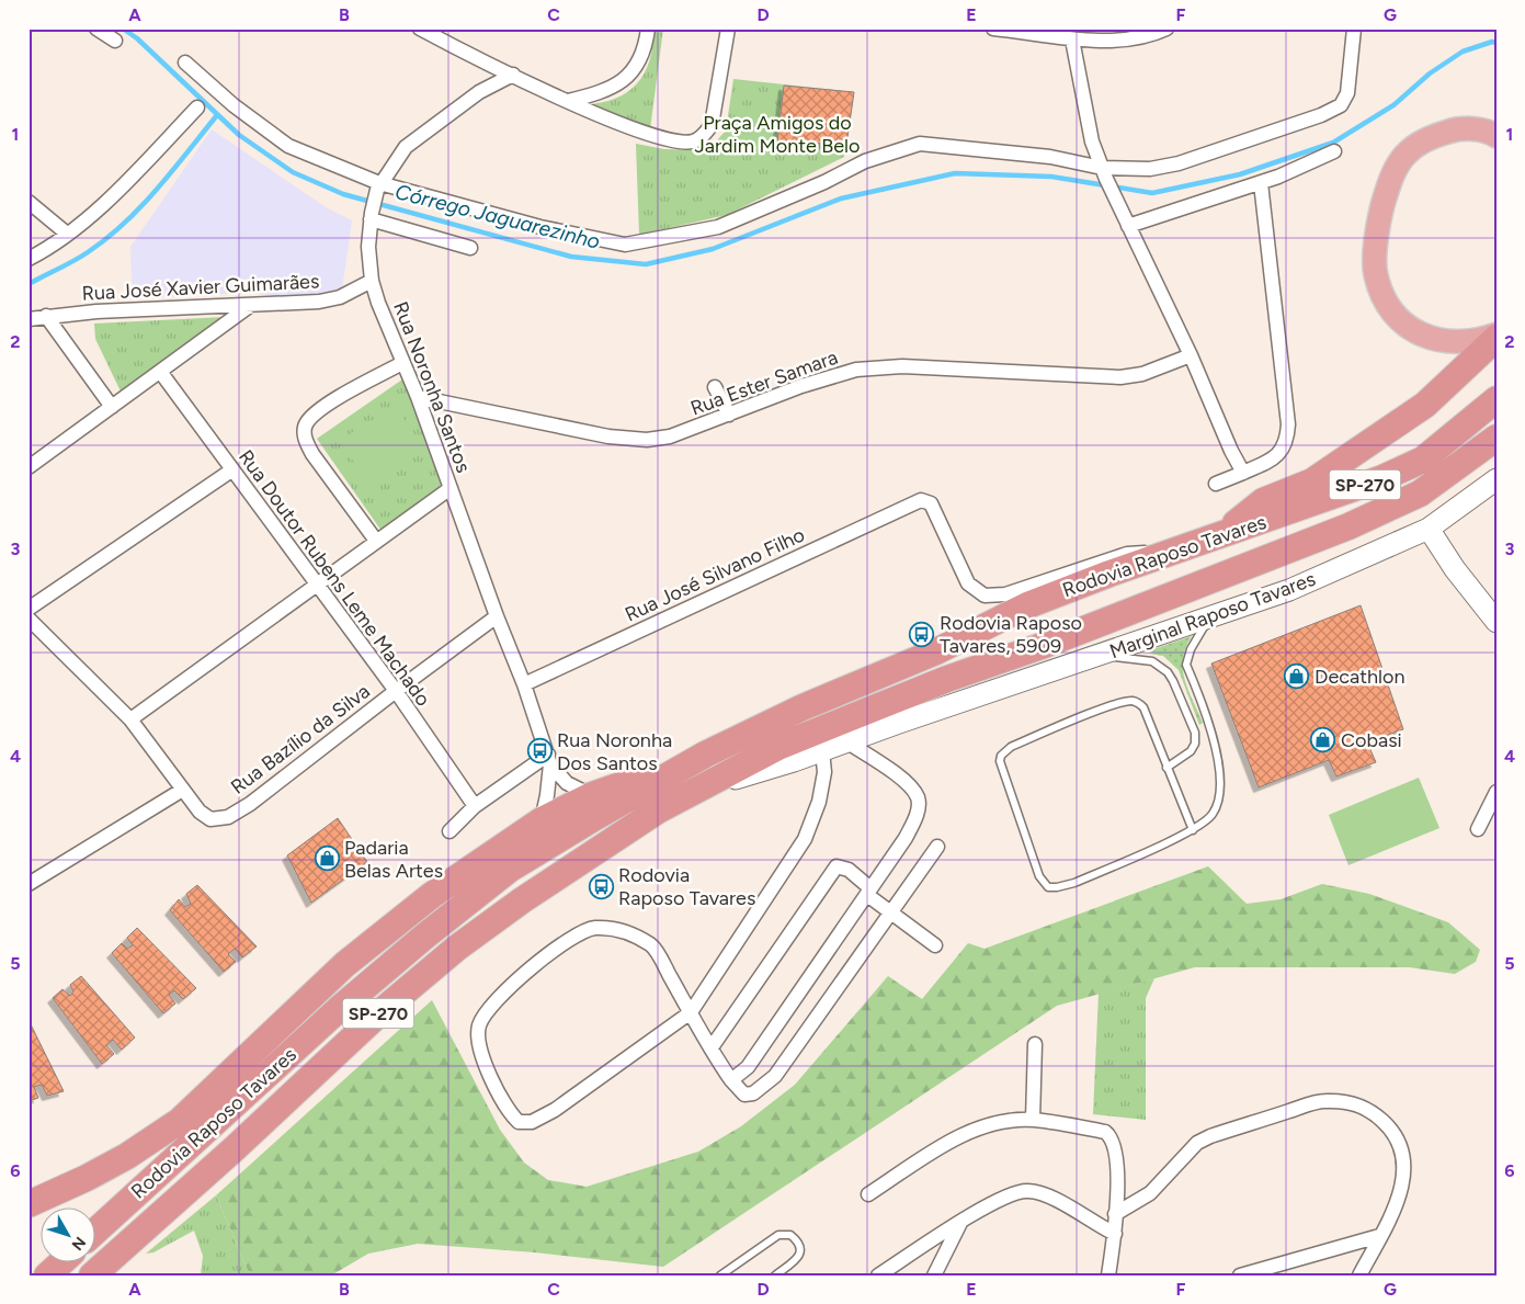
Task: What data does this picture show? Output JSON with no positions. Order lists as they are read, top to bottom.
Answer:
{
  "streets": {
    "highway": ["SP-270", "Rodovia Raposo Tavares"],
    "main road": ["Marginal Raposo Tavares"],
    "street": [
      "Rua José Xavier Guimarães",
      "Rua Ester Samara",
      "Rua Noronha Santos",
      "Rua José Silvano Filho",
      "Rua Doutor Rubens Leme Machado",
      "Rua Bazílio da Silva"
    ]
  },
  "crossings": [
    ["Rua José Xavier Guimarães", "Rua Noronha Santos"],
    ["Rua Ester Samara", "Rua Noronha Santos"],
    ["Rua Noronha Santos", "Rua José Silvano Filho"],
    ["Rua Noronha Santos", "Rua Bazílio da Silva"],
    ["Rodovia Raposo Tavares", "Rua José Silvano Filho"],
    ["Rodovia Raposo Tavares", "Marginal Raposo Tavares"],
    ["Rua Doutor Rubens Leme Machado", "Rua Bazílio da Silva"]
  ],
  "water": ["Córrego Jaguarezinho"],
  "parks": ["Praça Amigos do Jardim Monte Belo"],
  "places": {
    "bus stop": ["Rodovia Raposo Tavares, 5909", "Rua Noronha Dos Santos", "Rodovia Raposo Tavares"],
    "shop": ["Decathlon", "Cobasi", "Padaria Belas Artes"]
  },
  "north": "bottom right",
  "grid": {
    "columns": [
      "A",
      "B",
      "C",
      "D",
      "E",
      "F",
      "G"
    ],
    "rows": [
      "1",
      "2",
      "3",
      "4",
      "5",
      "6"
    ]
  }
}
